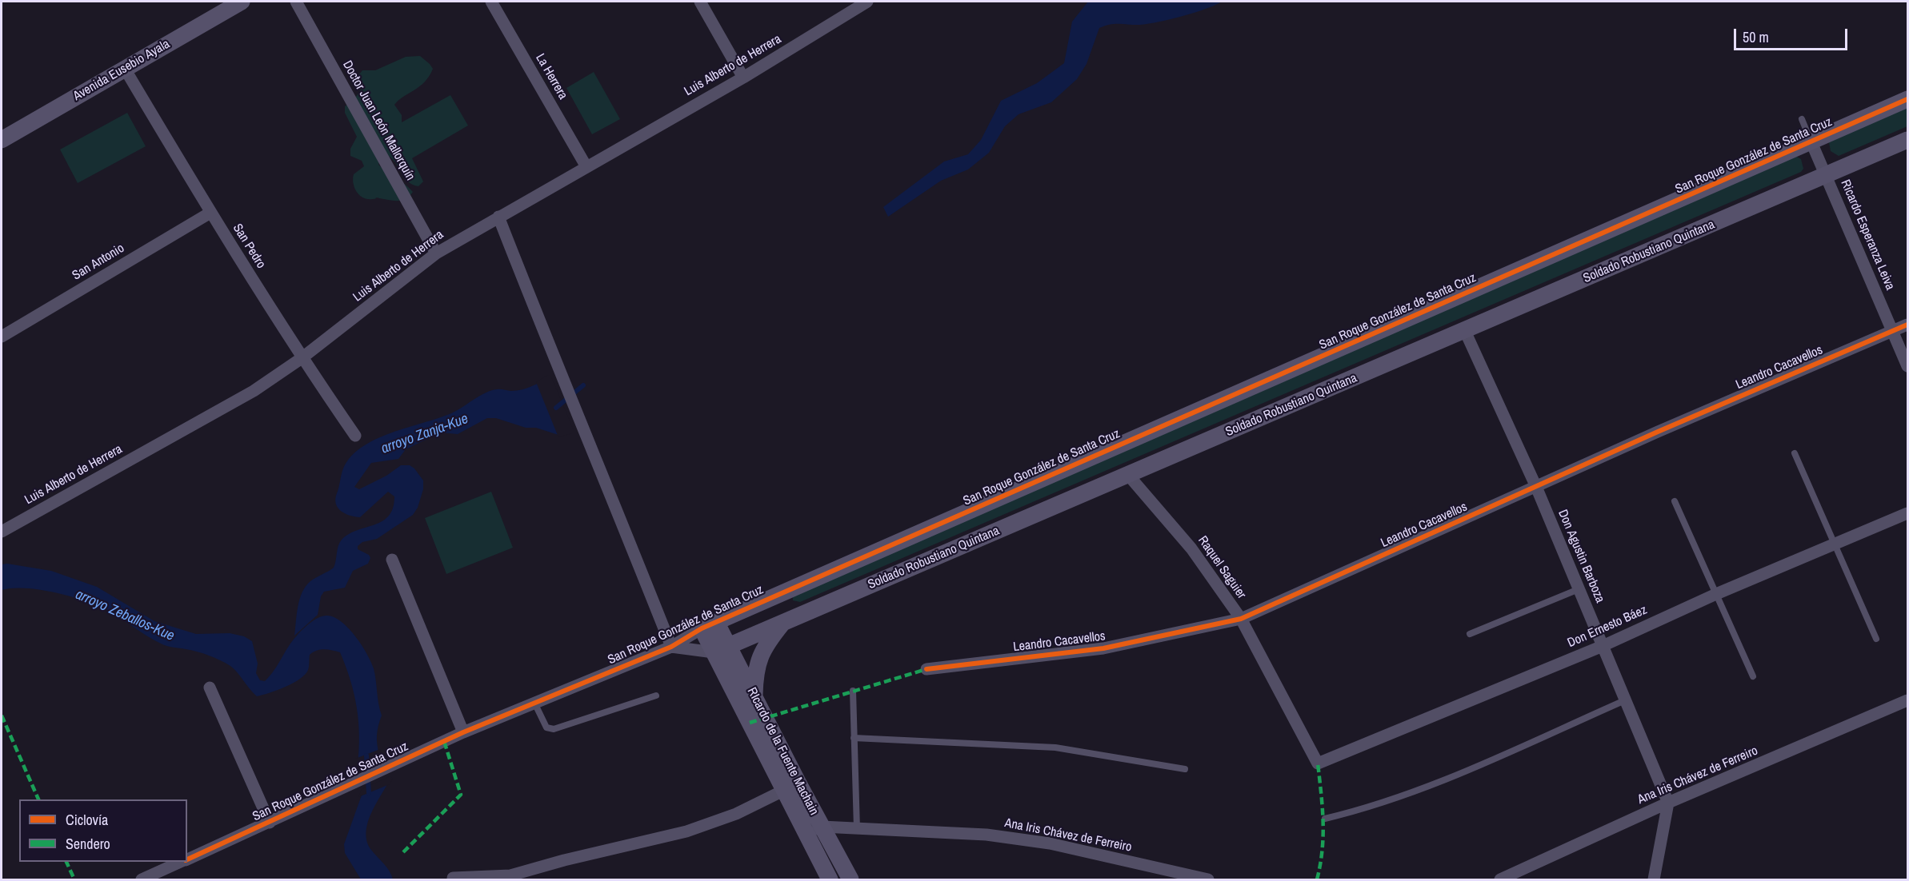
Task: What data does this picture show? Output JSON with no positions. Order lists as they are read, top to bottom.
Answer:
{
  "streets": {
    "street": [
      "Luis Alberto de Herrera",
      "Avenida Eusebio Ayala",
      "La Herrera",
      "Doctor Juan León Mallorquín",
      "San Roque González de Santa Cruz",
      "Ricardo Esperanza Leiva",
      "San Pedro",
      "Soldado Robustiano Quintana",
      "San Antonio",
      "Leandro Cacavellos",
      "Don Agustin Barboza",
      "Raquel Saguier",
      "Don Ernesto Báez",
      "RIcardo de la Fuente Machain",
      "Ana Iris Chávez de Ferreiro"
    ]
  },
  "crossings": [
    ["Luis Alberto de Herrera", "La Herrera"],
    ["Luis Alberto de Herrera", "Doctor Juan León Mallorquín"],
    ["Luis Alberto de Herrera", "San Pedro"],
    ["Avenida Eusebio Ayala", "San Pedro"],
    ["San Roque González de Santa Cruz", "Ricardo Esperanza Leiva"],
    ["San Roque González de Santa Cruz", "RIcardo de la Fuente Machain"],
    ["Ricardo Esperanza Leiva", "Soldado Robustiano Quintana"],
    ["Ricardo Esperanza Leiva", "Leandro Cacavellos"],
    ["San Pedro", "San Antonio"],
    ["Soldado Robustiano Quintana", "Don Agustin Barboza"],
    ["Soldado Robustiano Quintana", "Raquel Saguier"],
    ["Soldado Robustiano Quintana", "RIcardo de la Fuente Machain"],
    ["Leandro Cacavellos", "Don Agustin Barboza"],
    ["Leandro Cacavellos", "Raquel Saguier"],
    ["Don Agustin Barboza", "Don Ernesto Báez"],
    ["Don Agustin Barboza", "Ana Iris Chávez de Ferreiro"],
    ["Raquel Saguier", "Don Ernesto Báez"],
    ["RIcardo de la Fuente Machain", "Ana Iris Chávez de Ferreiro"]
  ],
  "water": ["arroyo Zanja-Kue", "arroyo Zeballos-Kue"],
  "legend": ["Ciclovía", "Sendero"],
  "scale_bar": "50 m"
}
